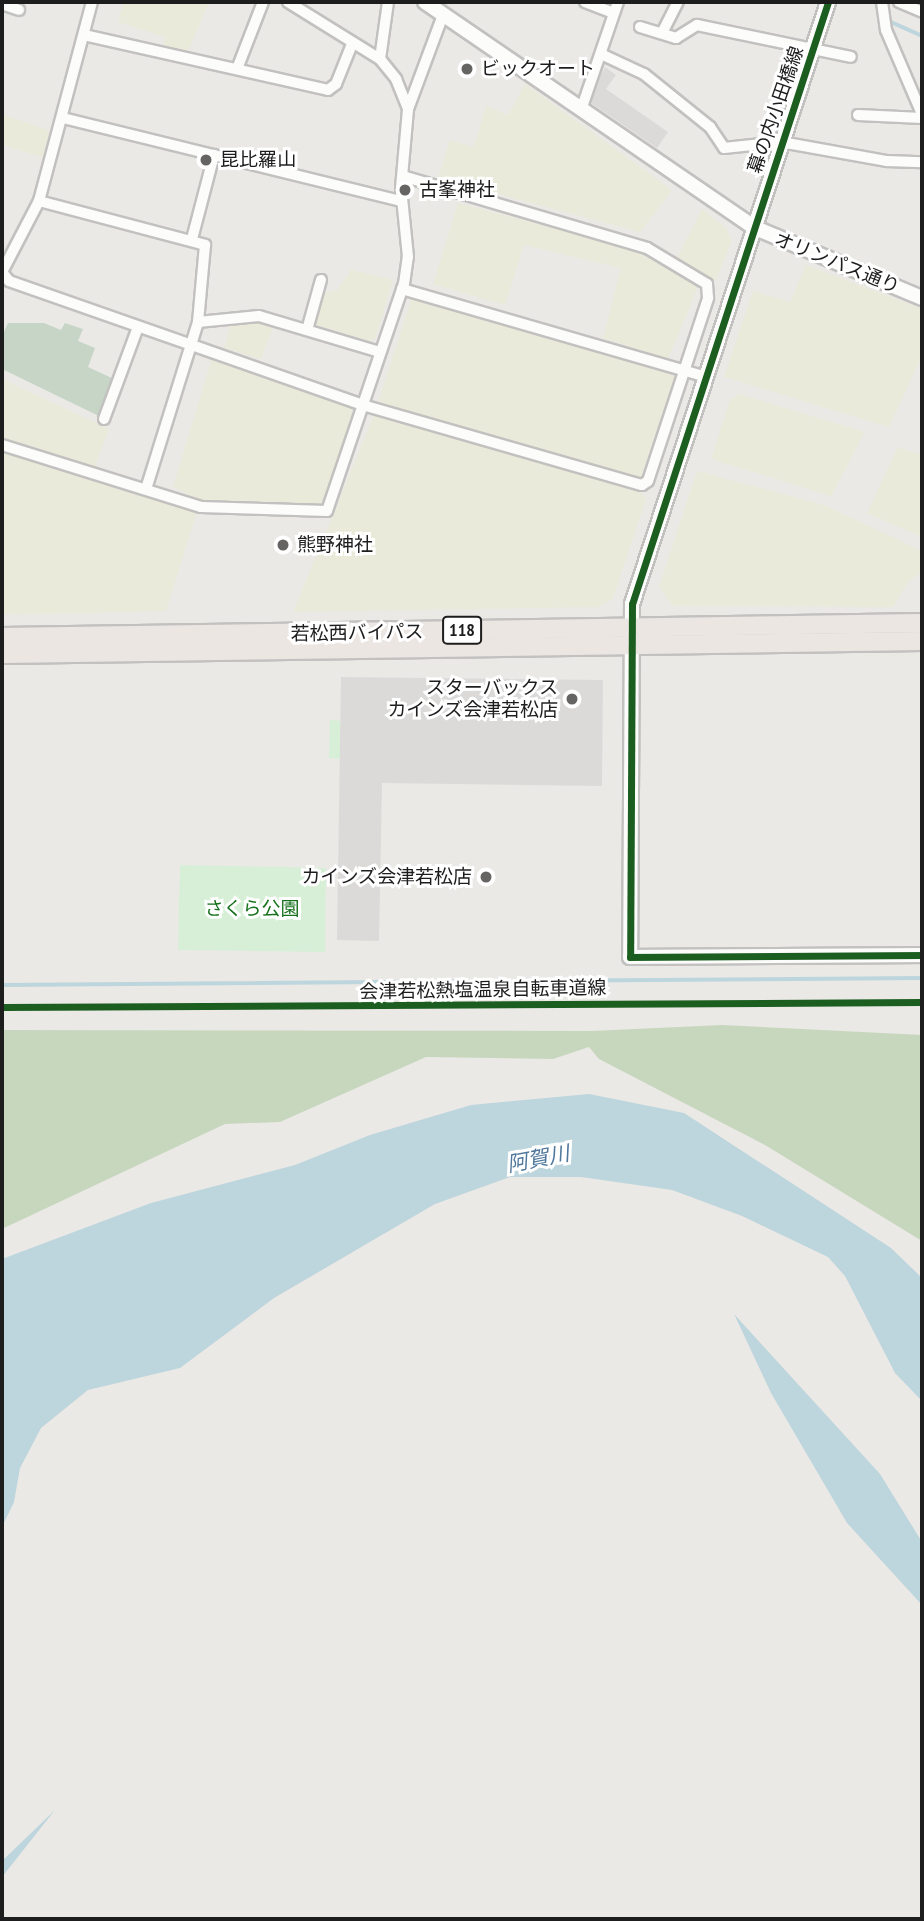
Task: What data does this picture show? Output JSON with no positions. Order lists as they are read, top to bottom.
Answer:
{
  "streets": {
    "highway": ["118", "若松西バイパス"],
    "street": ["幕の内小田橋線", "オリンパス通り"],
    "cycle path": ["会津若松熱塩温泉自転車道線"]
  },
  "crossings": [
    ["幕の内小田橋線", "オリンパス通り"],
    ["幕の内小田橋線", "若松西バイパス"]
  ],
  "water": ["阿賀川"],
  "parks": ["さくら公園"],
  "places": [
    "ビックオート",
    "昆比羅山",
    "古峯神社",
    "熊野神社",
    "スターバックス カインズ会津若松店",
    "カインズ会津若松店"
  ]
}
